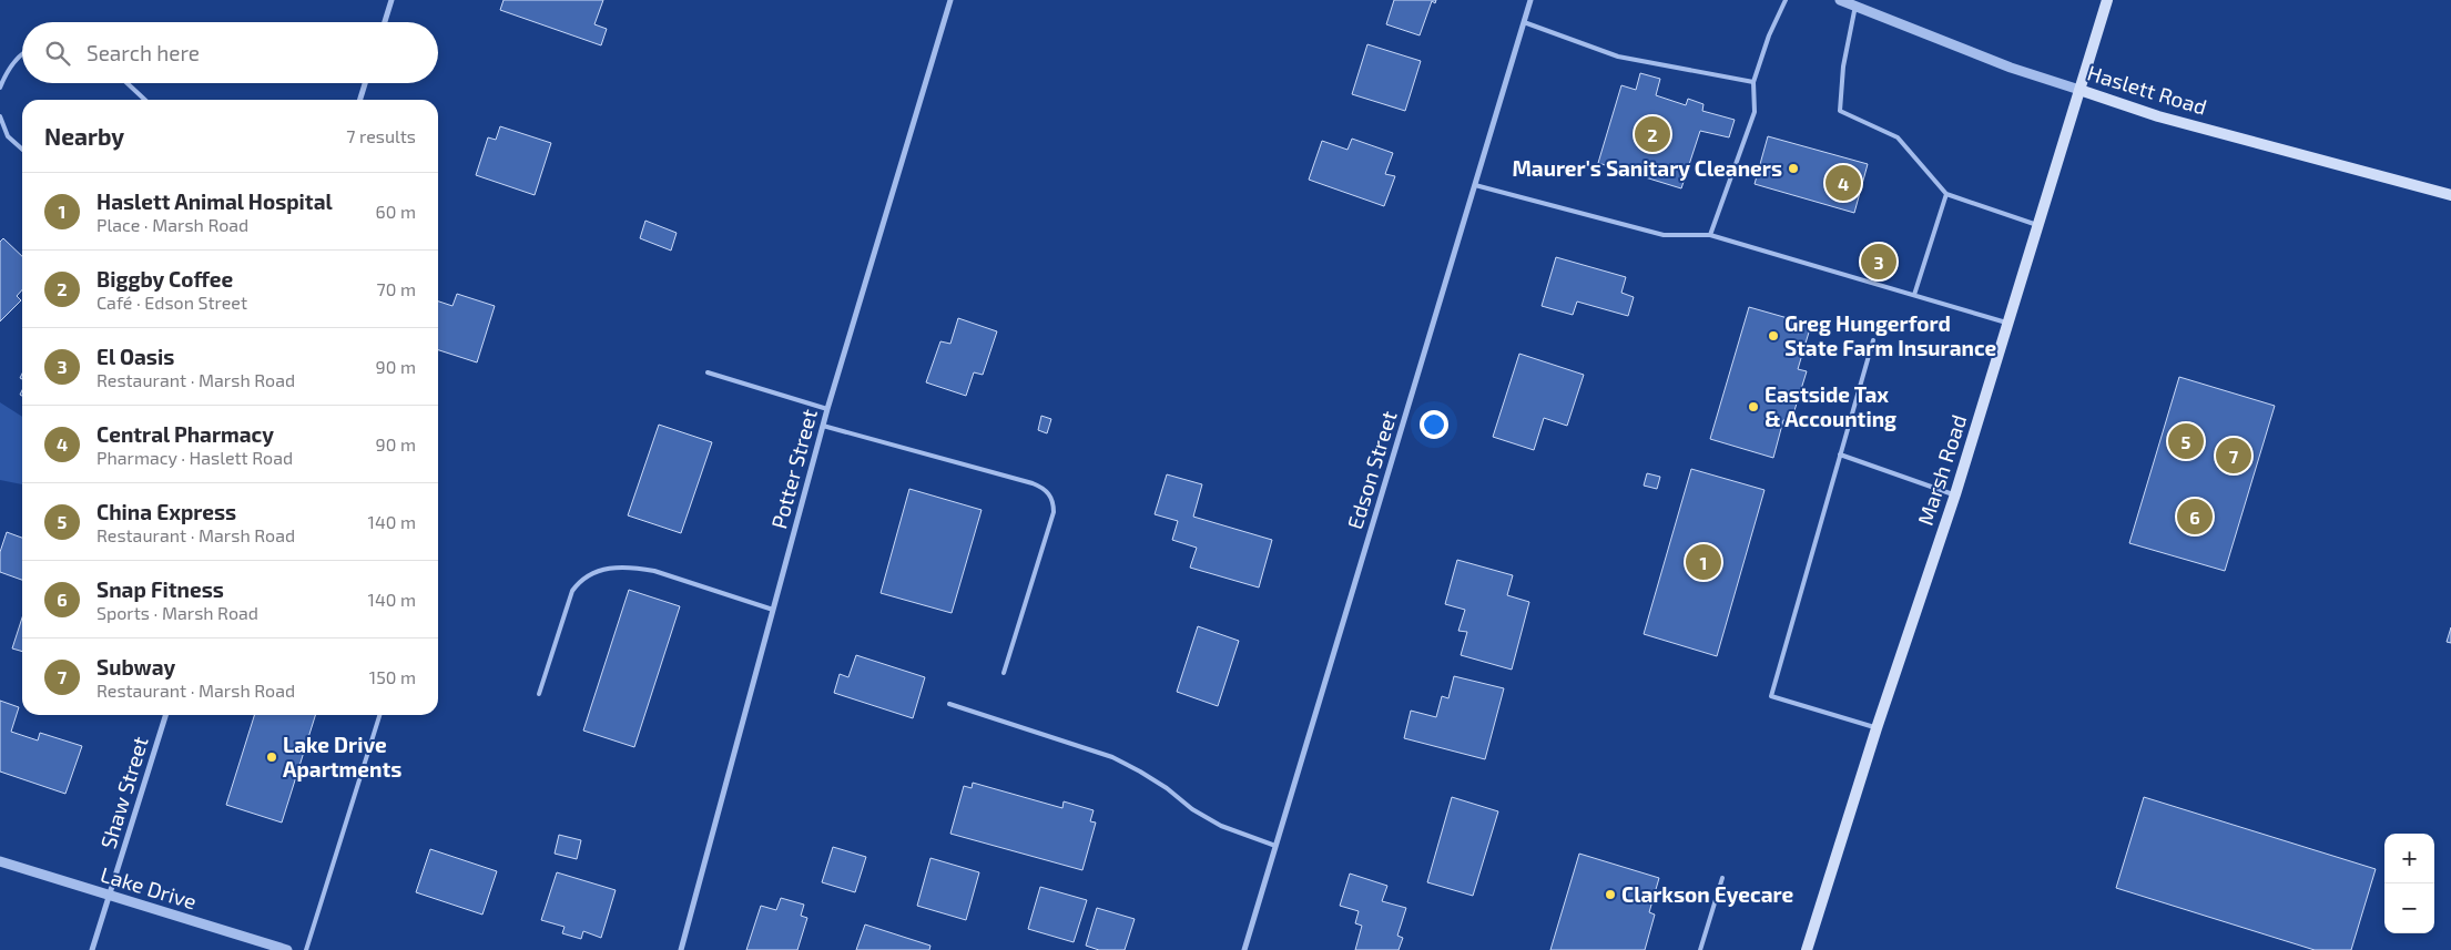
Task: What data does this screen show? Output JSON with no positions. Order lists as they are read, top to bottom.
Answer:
{
  "streets": {
    "main road": ["Haslett Road", "Marsh Road"],
    "street": [
      "Potter Street",
      "Edson Street",
      "Shaw Street",
      "Lake Drive"
    ]
  },
  "crossings": [
    ["Haslett Road", "Marsh Road"],
    ["Shaw Street", "Lake Drive"]
  ],
  "places": [
    "Maurer's Sanitary Cleaners",
    "Greg Hungerford State Farm Insurance",
    "Eastside Tax & Accounting",
    "Lake Drive Apartments",
    "Clarkson Eyecare"
  ],
  "page": {
    "search": "Search here",
    "heading": ["Nearby", "7 results"],
    "pins": [
      "2",
      "4",
      "3",
      "5",
      "7",
      "6",
      "1"
    ],
    "list": [
      {
        "mark": "1",
        "name": "Haslett Animal Hospital",
        "note": "Place · Marsh Road",
        "value": "60 m"
      },
      {
        "mark": "2",
        "name": "Biggby Coffee",
        "note": "Café · Edson Street",
        "value": "70 m"
      },
      {
        "mark": "3",
        "name": "El Oasis",
        "note": "Restaurant · Marsh Road",
        "value": "90 m"
      },
      {
        "mark": "4",
        "name": "Central Pharmacy",
        "note": "Pharmacy · Haslett Road",
        "value": "90 m"
      },
      {
        "mark": "5",
        "name": "China Express",
        "note": "Restaurant · Marsh Road",
        "value": "140 m"
      },
      {
        "mark": "6",
        "name": "Snap Fitness",
        "note": "Sports · Marsh Road",
        "value": "140 m"
      },
      {
        "mark": "7",
        "name": "Subway",
        "note": "Restaurant · Marsh Road",
        "value": "150 m"
      }
    ],
    "map_buttons": ["+", "−"]
  }
}
